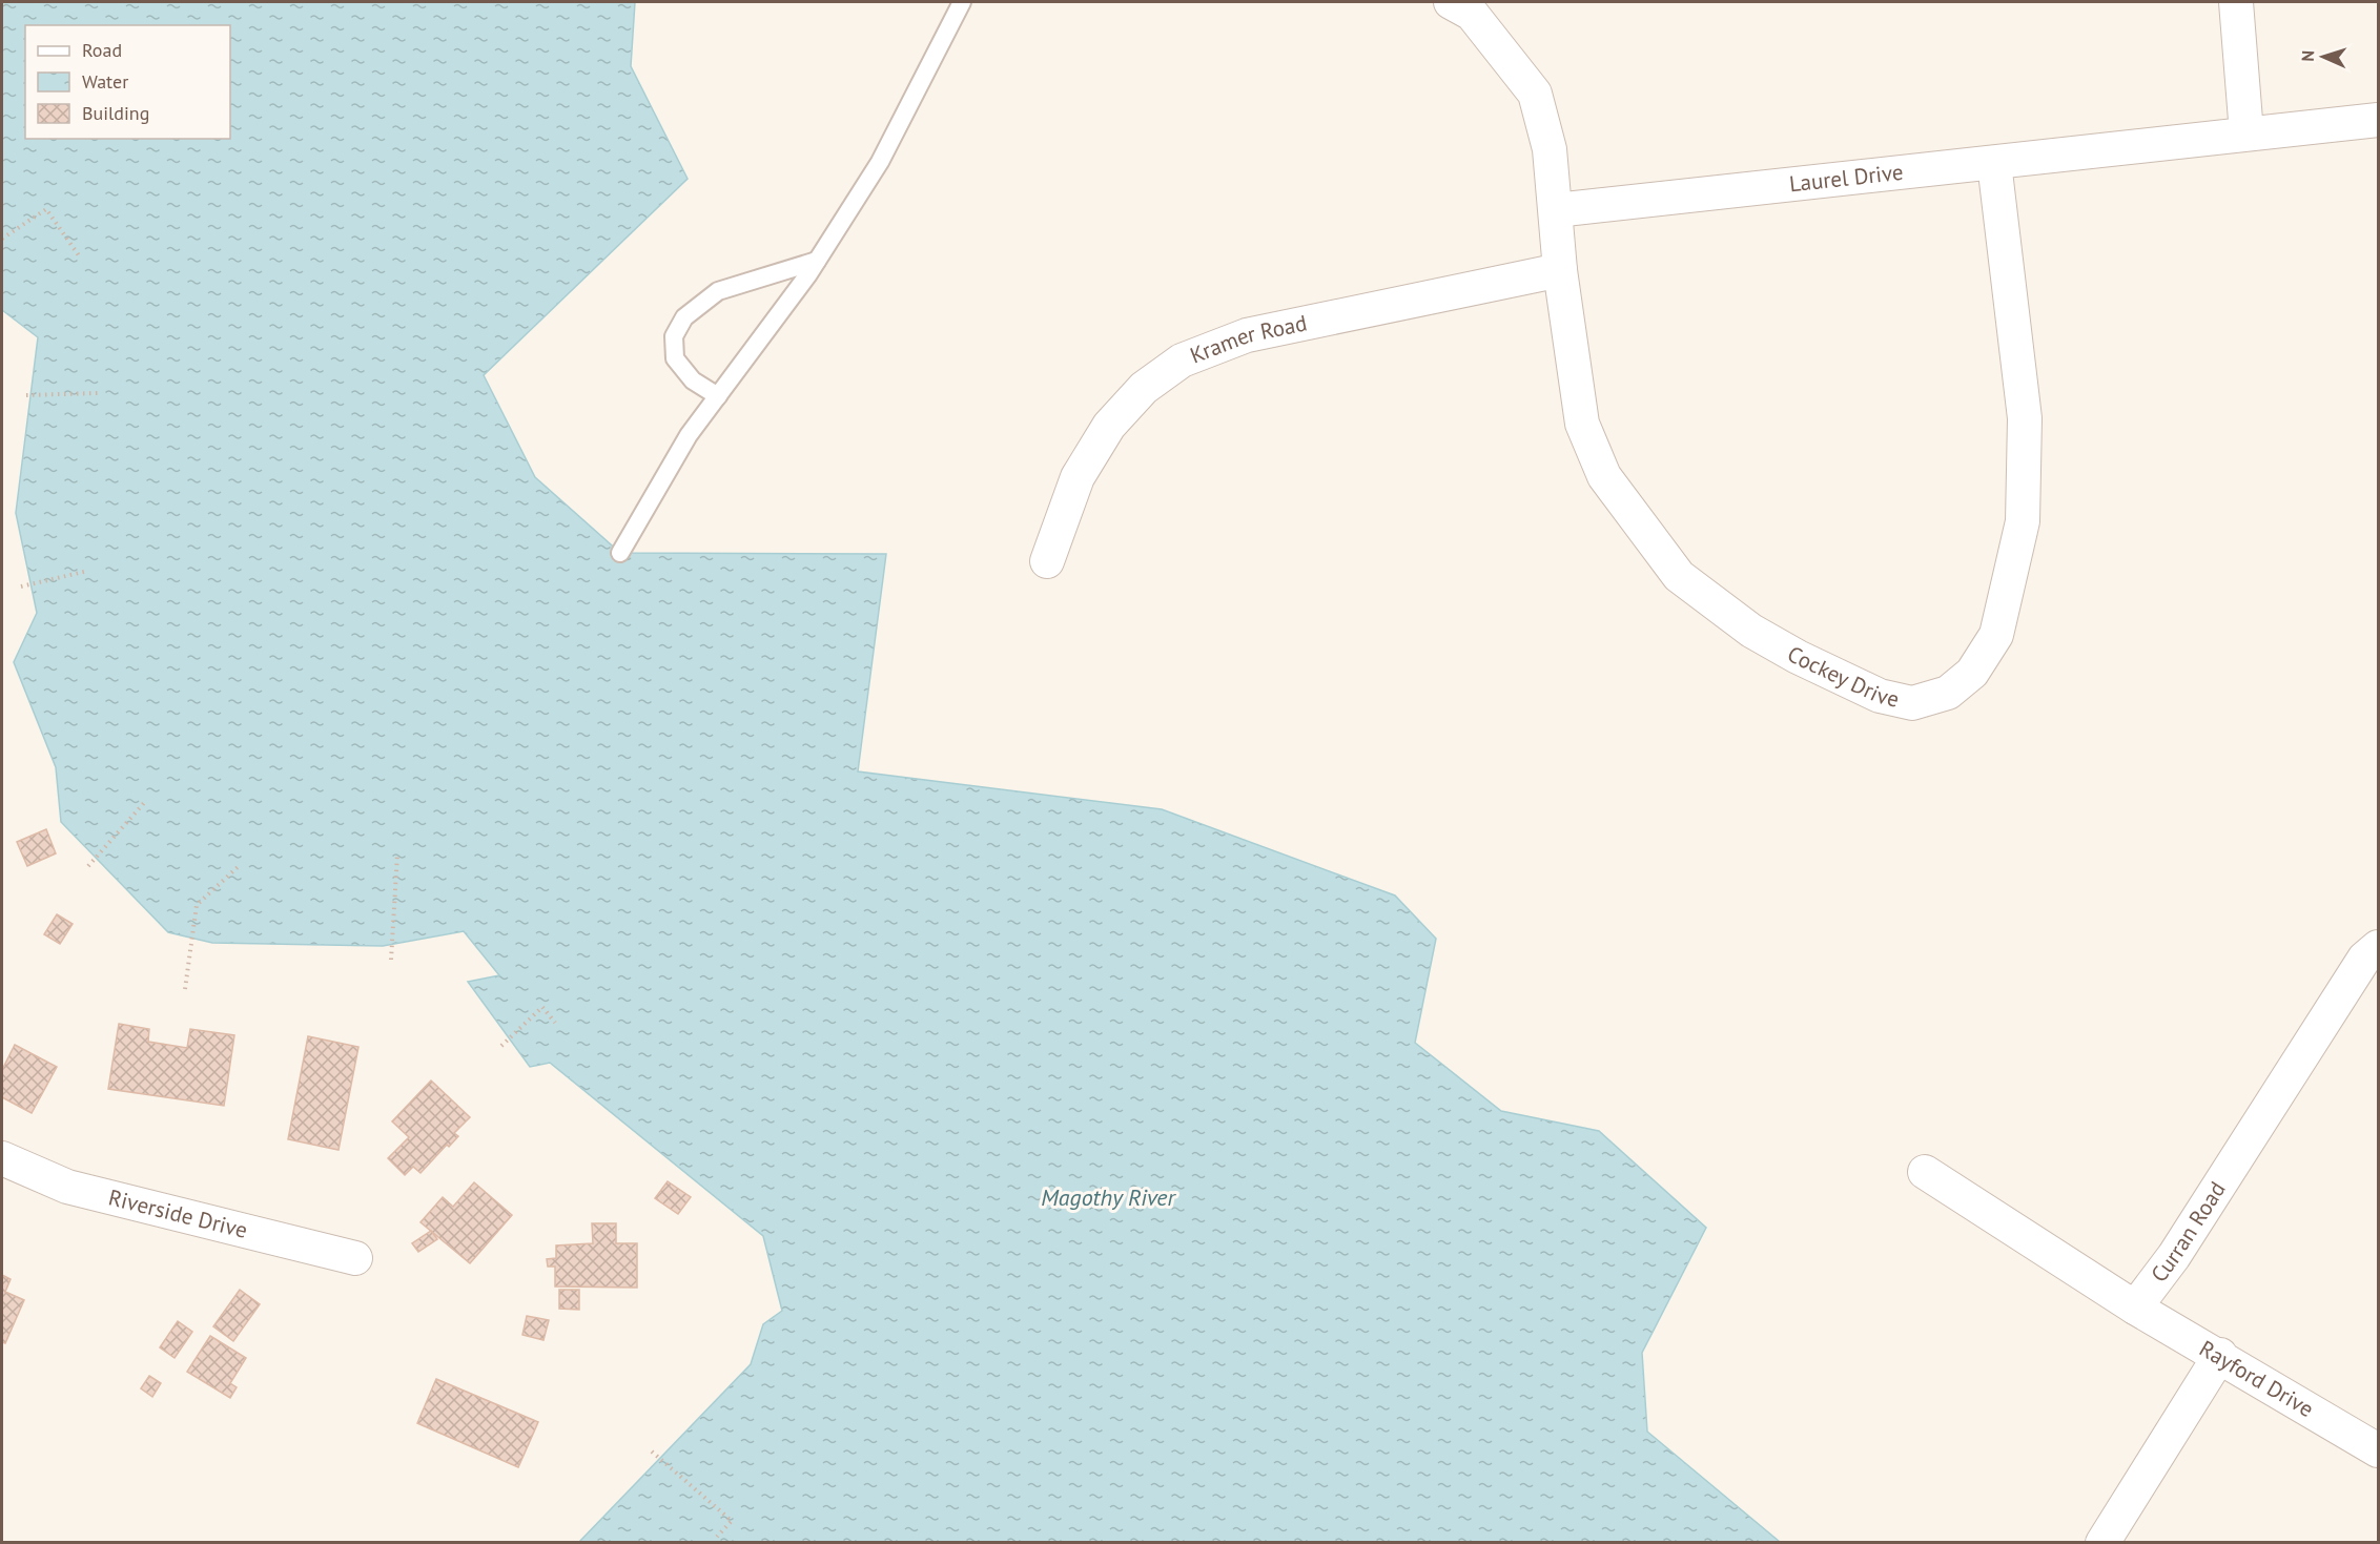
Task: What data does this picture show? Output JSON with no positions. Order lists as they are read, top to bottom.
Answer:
{
  "streets": {
    "street": [
      "Laurel Drive",
      "Kramer Road",
      "Cockey Drive",
      "Riverside Drive",
      "Curran Road",
      "Rayford Drive"
    ]
  },
  "crossings": [
    ["Laurel Drive", "Cockey Drive"],
    ["Kramer Road", "Cockey Drive"],
    ["Curran Road", "Rayford Drive"]
  ],
  "water": ["Magothy River"],
  "legend": ["Road", "Water", "Building"],
  "north": "left"
}
